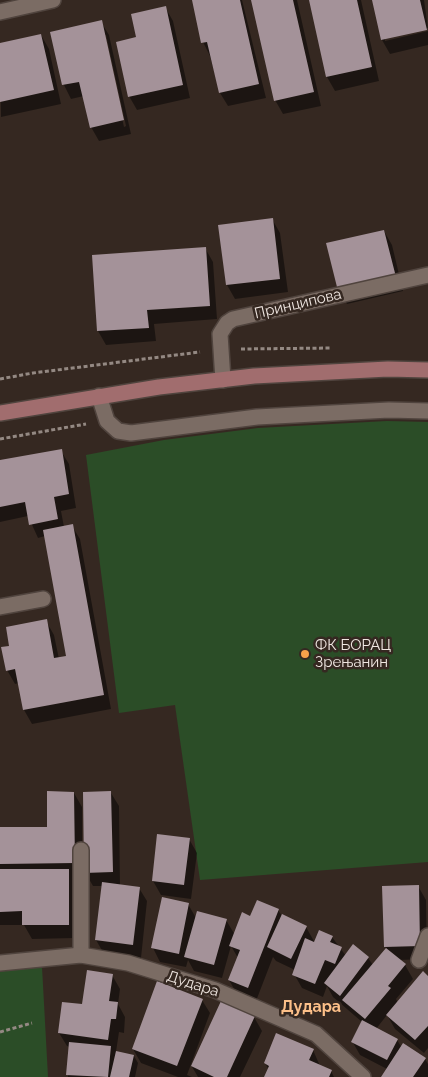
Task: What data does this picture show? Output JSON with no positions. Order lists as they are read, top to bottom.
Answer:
{
  "streets": {
    "street": ["Принципова", "Дудара"]
  },
  "districts": ["Дудара"],
  "places": ["ФК БОРАЦ Зрењанин"]
}
